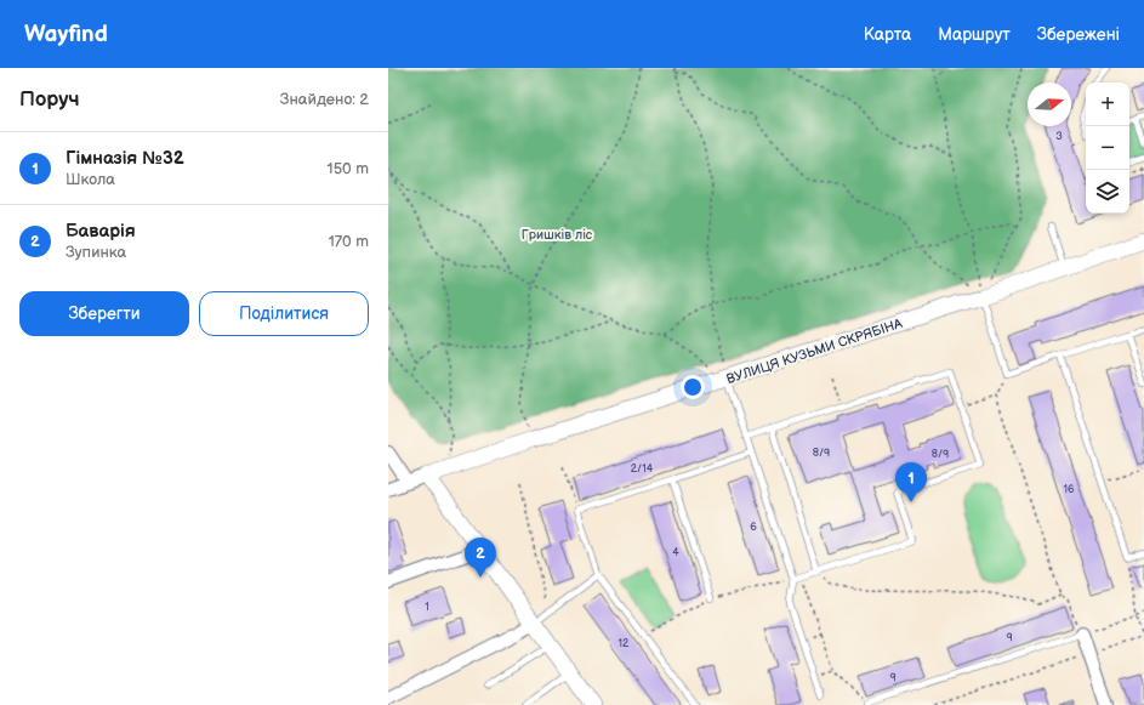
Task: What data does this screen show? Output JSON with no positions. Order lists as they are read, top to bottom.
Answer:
{
  "streets": {
    "street": ["ВУЛИЦЯ КУЗЬМИ СКРЯБІНА"]
  },
  "parks": ["Гришків ліс"],
  "house_numbers": [
    "3",
    "8/9",
    "8/9",
    "2/14",
    "16",
    "6",
    "4",
    "1",
    "9",
    "12",
    "9"
  ],
  "north": "right",
  "page": {
    "header": "Wayfind",
    "nav": ["Карта", "Маршрут", "Збережені"],
    "heading": ["Поруч", "Знайдено: 2"],
    "map_buttons": ["+", "−"],
    "list": [
      {
        "mark": "1",
        "name": "Гімназія №32",
        "note": "Школа",
        "value": "150 m"
      },
      {
        "mark": "2",
        "name": "Баварія",
        "note": "Зупинка",
        "value": "170 m"
      }
    ],
    "buttons": ["Зберегти", "Поділитися"],
    "pins": ["1", "2"]
  }
}
